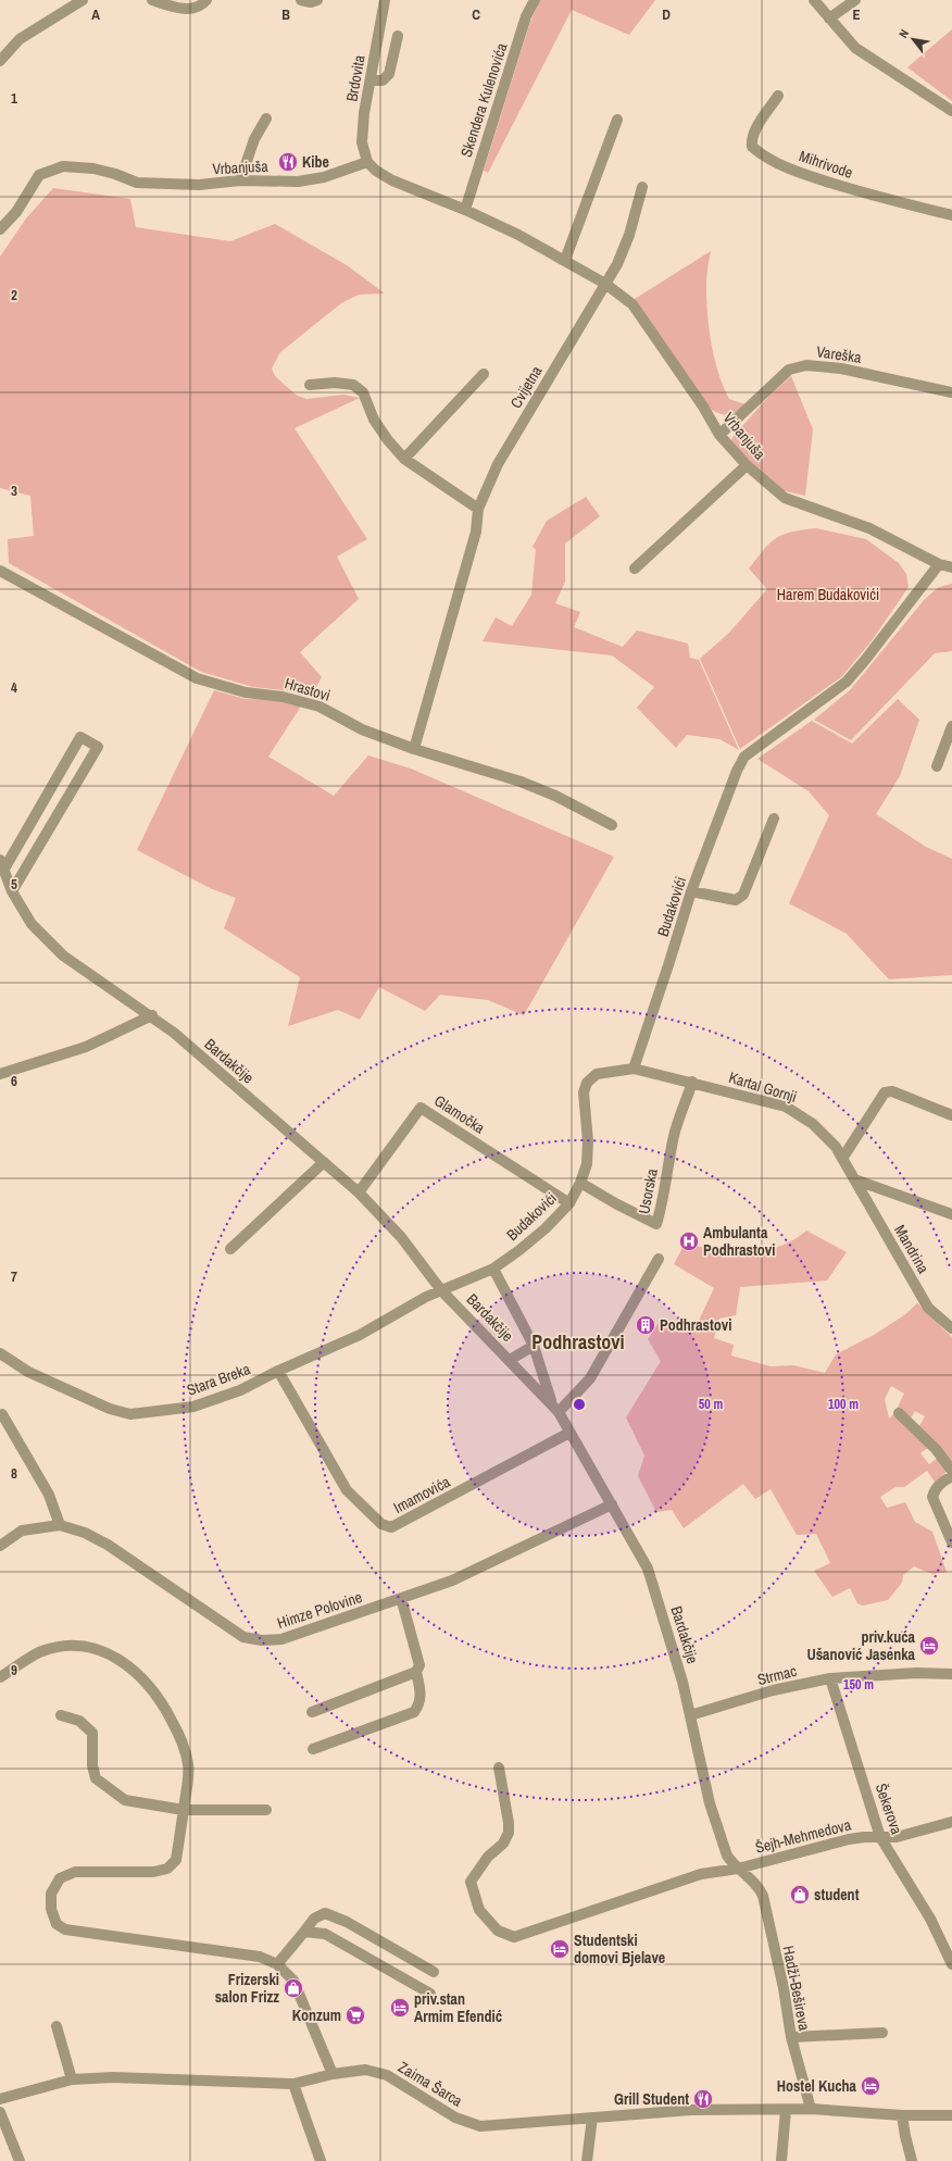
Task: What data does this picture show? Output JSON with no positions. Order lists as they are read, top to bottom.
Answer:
{
  "streets": {
    "street": [
      "Brdovita",
      "Skendera Kulenovića",
      "Mihrivode",
      "Vrbanjuša",
      "Vareška",
      "Cvijetna",
      "Hrastovi",
      "Budakovići",
      "Bardakčije",
      "Kartal Gornji",
      "Glamočka",
      "Usorska",
      "Mandrina",
      "Stara Breka",
      "Imamovića",
      "Himze Polovine",
      "Strmac",
      "Šekerova",
      "Šejh-Mehmedova",
      "Hadži-Bešireva",
      "Zaima Šarca"
    ]
  },
  "crossings": [
    ["Brdovita", "Vrbanjuša"],
    ["Skendera Kulenovića", "Vrbanjuša"],
    ["Vrbanjuša", "Vareška"],
    ["Vrbanjuša", "Cvijetna"],
    ["Vrbanjuša", "Budakovići"],
    ["Cvijetna", "Hrastovi"],
    ["Budakovići", "Bardakčije"],
    ["Budakovići", "Kartal Gornji"],
    ["Budakovići", "Glamočka"],
    ["Budakovići", "Usorska"],
    ["Bardakčije", "Glamočka"],
    ["Bardakčije", "Stara Breka"],
    ["Bardakčije", "Imamovića"],
    ["Bardakčije", "Himze Polovine"],
    ["Bardakčije", "Strmac"],
    ["Bardakčije", "Šejh-Mehmedova"],
    ["Bardakčije", "Hadži-Bešireva"],
    ["Kartal Gornji", "Usorska"],
    ["Kartal Gornji", "Mandrina"],
    ["Stara Breka", "Imamovića"],
    ["Strmac", "Šekerova"],
    ["Šekerova", "Šejh-Mehmedova"],
    ["Hadži-Bešireva", "Zaima Šarca"]
  ],
  "districts": ["Podhrastovi"],
  "parks": ["Harem Budakovići"],
  "places": {
    "restaurant": ["Kibe", "Grill Student"],
    "hospital": ["Ambulanta Podhrastovi"],
    "building": ["Podhrastovi"],
    "hotel": [
      "priv.kuća Ušanović Jasenka",
      "Studentski domovi Bjelave",
      "priv.stan Armim Efendić",
      "Hostel Kucha"
    ],
    "shop": ["student", "Frizerski salon Frizz"],
    "supermarket": ["Konzum"]
  },
  "north": "top left",
  "grid": {
    "columns": [
      "A",
      "B",
      "C",
      "D",
      "E"
    ],
    "rows": [
      "1",
      "2",
      "3",
      "4",
      "5",
      "6",
      "7",
      "8",
      "9"
    ]
  },
  "rings": ["50 m", "100 m", "150 m"]
}
